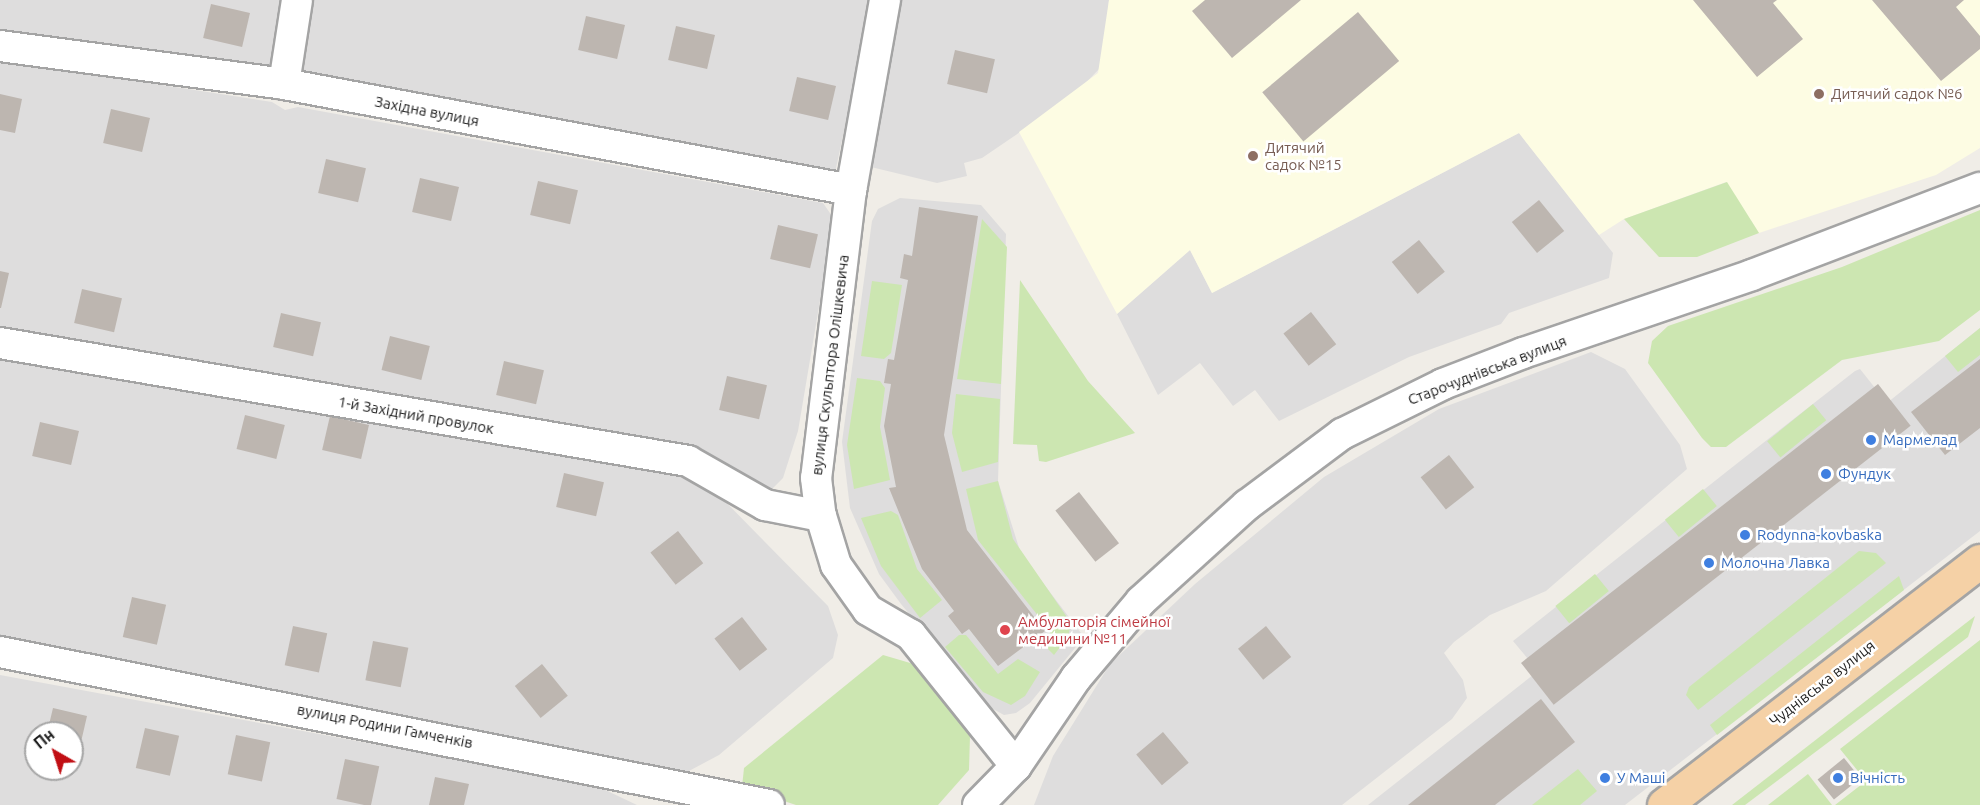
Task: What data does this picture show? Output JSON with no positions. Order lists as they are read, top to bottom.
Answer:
{
  "streets": {
    "main road": ["Чуднівська вулиця"],
    "street": [
      "Західна вулиця",
      "вулиця Скульптора Олішкевича",
      "Старочуднівська вулиця",
      "1-й Західний провулок",
      "вулиця Родини Гамченків"
    ]
  },
  "crossings": [
    ["Західна вулиця", "вулиця Скульптора Олішкевича"],
    ["вулиця Скульптора Олішкевича", "Старочуднівська вулиця"],
    ["вулиця Скульптора Олішкевича", "1-й Західний провулок"]
  ],
  "places": [
    "Дитячий садок №6",
    "Дитячий садок №15",
    "Мармелад",
    "Фундук",
    "Rodynna-kovbaska",
    "Молочна Лавка",
    "Амбулаторія сімейної медицини №11",
    "У Маші",
    "Вічність"
  ],
  "north": "top left"
}
